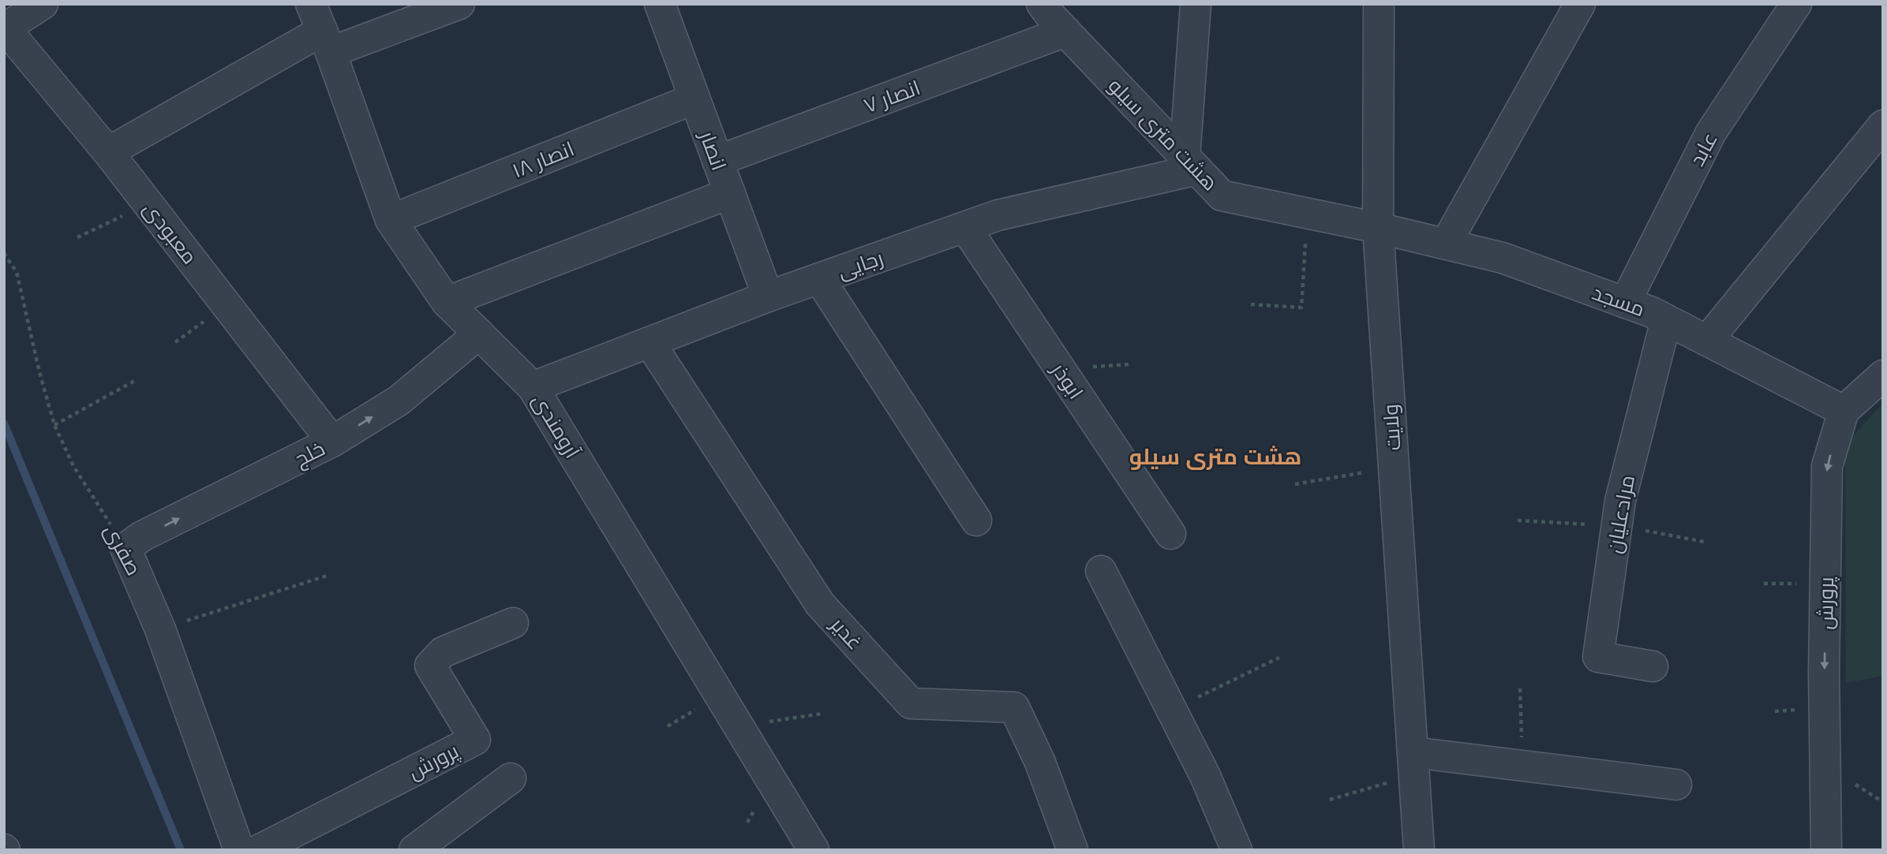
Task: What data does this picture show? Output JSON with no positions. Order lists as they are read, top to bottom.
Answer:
{
  "streets": {
    "street": [
      "انصار ۷",
      "هشت متری سیلو",
      "عابد",
      "انصار",
      "انصار ۱۸",
      "معبودی",
      "رجایی",
      "مسجد",
      "ابوذر",
      "آرومندی",
      "ولایت",
      "خلج",
      "مرادعلیان",
      "صفری",
      "پرورش",
      "غدیر"
    ]
  },
  "crossings": [
    ["انصار ۷", "هشت متری سیلو"],
    ["انصار ۷", "انصار"],
    ["هشت متری سیلو", "رجایی"],
    ["هشت متری سیلو", "مسجد"],
    ["هشت متری سیلو", "ولایت"],
    ["عابد", "مسجد"],
    ["انصار", "انصار ۱۸"],
    ["انصار", "رجایی"],
    ["انصار ۱۸", "آرومندی"],
    ["معبودی", "خلج"],
    ["رجایی", "ابوذر"],
    ["رجایی", "آرومندی"],
    ["رجایی", "غدیر"],
    ["مسجد", "ولایت"],
    ["مسجد", "مرادعلیان"],
    ["مسجد", "پرورش"],
    ["آرومندی", "خلج"],
    ["خلج", "صفری"]
  ],
  "one_way": ["خلج", "پرورش"],
  "districts": ["هشت متری سیلو"]
}
